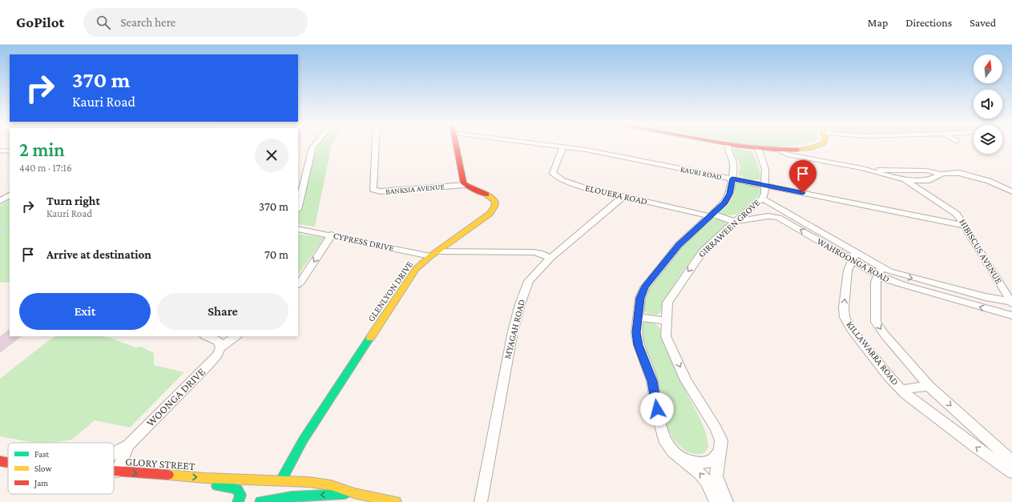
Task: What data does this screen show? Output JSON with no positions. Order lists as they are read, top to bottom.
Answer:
{
  "streets": {
    "street": [
      "KAURI ROAD",
      "BANKSIA AVENUE",
      "ELOUERA ROAD",
      "GIRRAWEEN GROVE",
      "CYPRESS DRIVE",
      "HIBISCUS AVENUE",
      "WAHROONGA ROAD",
      "GLENLYON DRIVE",
      "MYAGAH ROAD",
      "KILLAWARRA ROAD",
      "WOONGA DRIVE",
      "GLORY STREET"
    ]
  },
  "crossings": [
    ["KAURI ROAD", "ELOUERA ROAD"],
    ["KAURI ROAD", "GIRRAWEEN GROVE"],
    ["KAURI ROAD", "HIBISCUS AVENUE"],
    ["BANKSIA AVENUE", "GLENLYON DRIVE"],
    ["ELOUERA ROAD", "GIRRAWEEN GROVE"],
    ["ELOUERA ROAD", "WAHROONGA ROAD"],
    ["ELOUERA ROAD", "MYAGAH ROAD"],
    ["GIRRAWEEN GROVE", "WAHROONGA ROAD"],
    ["CYPRESS DRIVE", "GLENLYON DRIVE"],
    ["HIBISCUS AVENUE", "WAHROONGA ROAD"],
    ["WAHROONGA ROAD", "KILLAWARRA ROAD"],
    ["GLENLYON DRIVE", "GLORY STREET"],
    ["WOONGA DRIVE", "GLORY STREET"]
  ],
  "one_way": ["GLORY STREET"],
  "legend": ["Fast", "Slow", "Jam"],
  "north": "top",
  "page": {
    "header": "GoPilot",
    "search": "Search here",
    "nav": ["Map", "Directions", "Saved"],
    "turn": ["370 m", "Kauri Road"],
    "heading": ["2 min", "440 m · 17:16"],
    "list": [
      {
        "name": "Turn right",
        "note": "Kauri Road",
        "value": "370 m"
      },
      {
        "name": "Arrive at destination",
        "value": "70 m"
      }
    ],
    "buttons": ["Exit", "Share"]
  }
}
